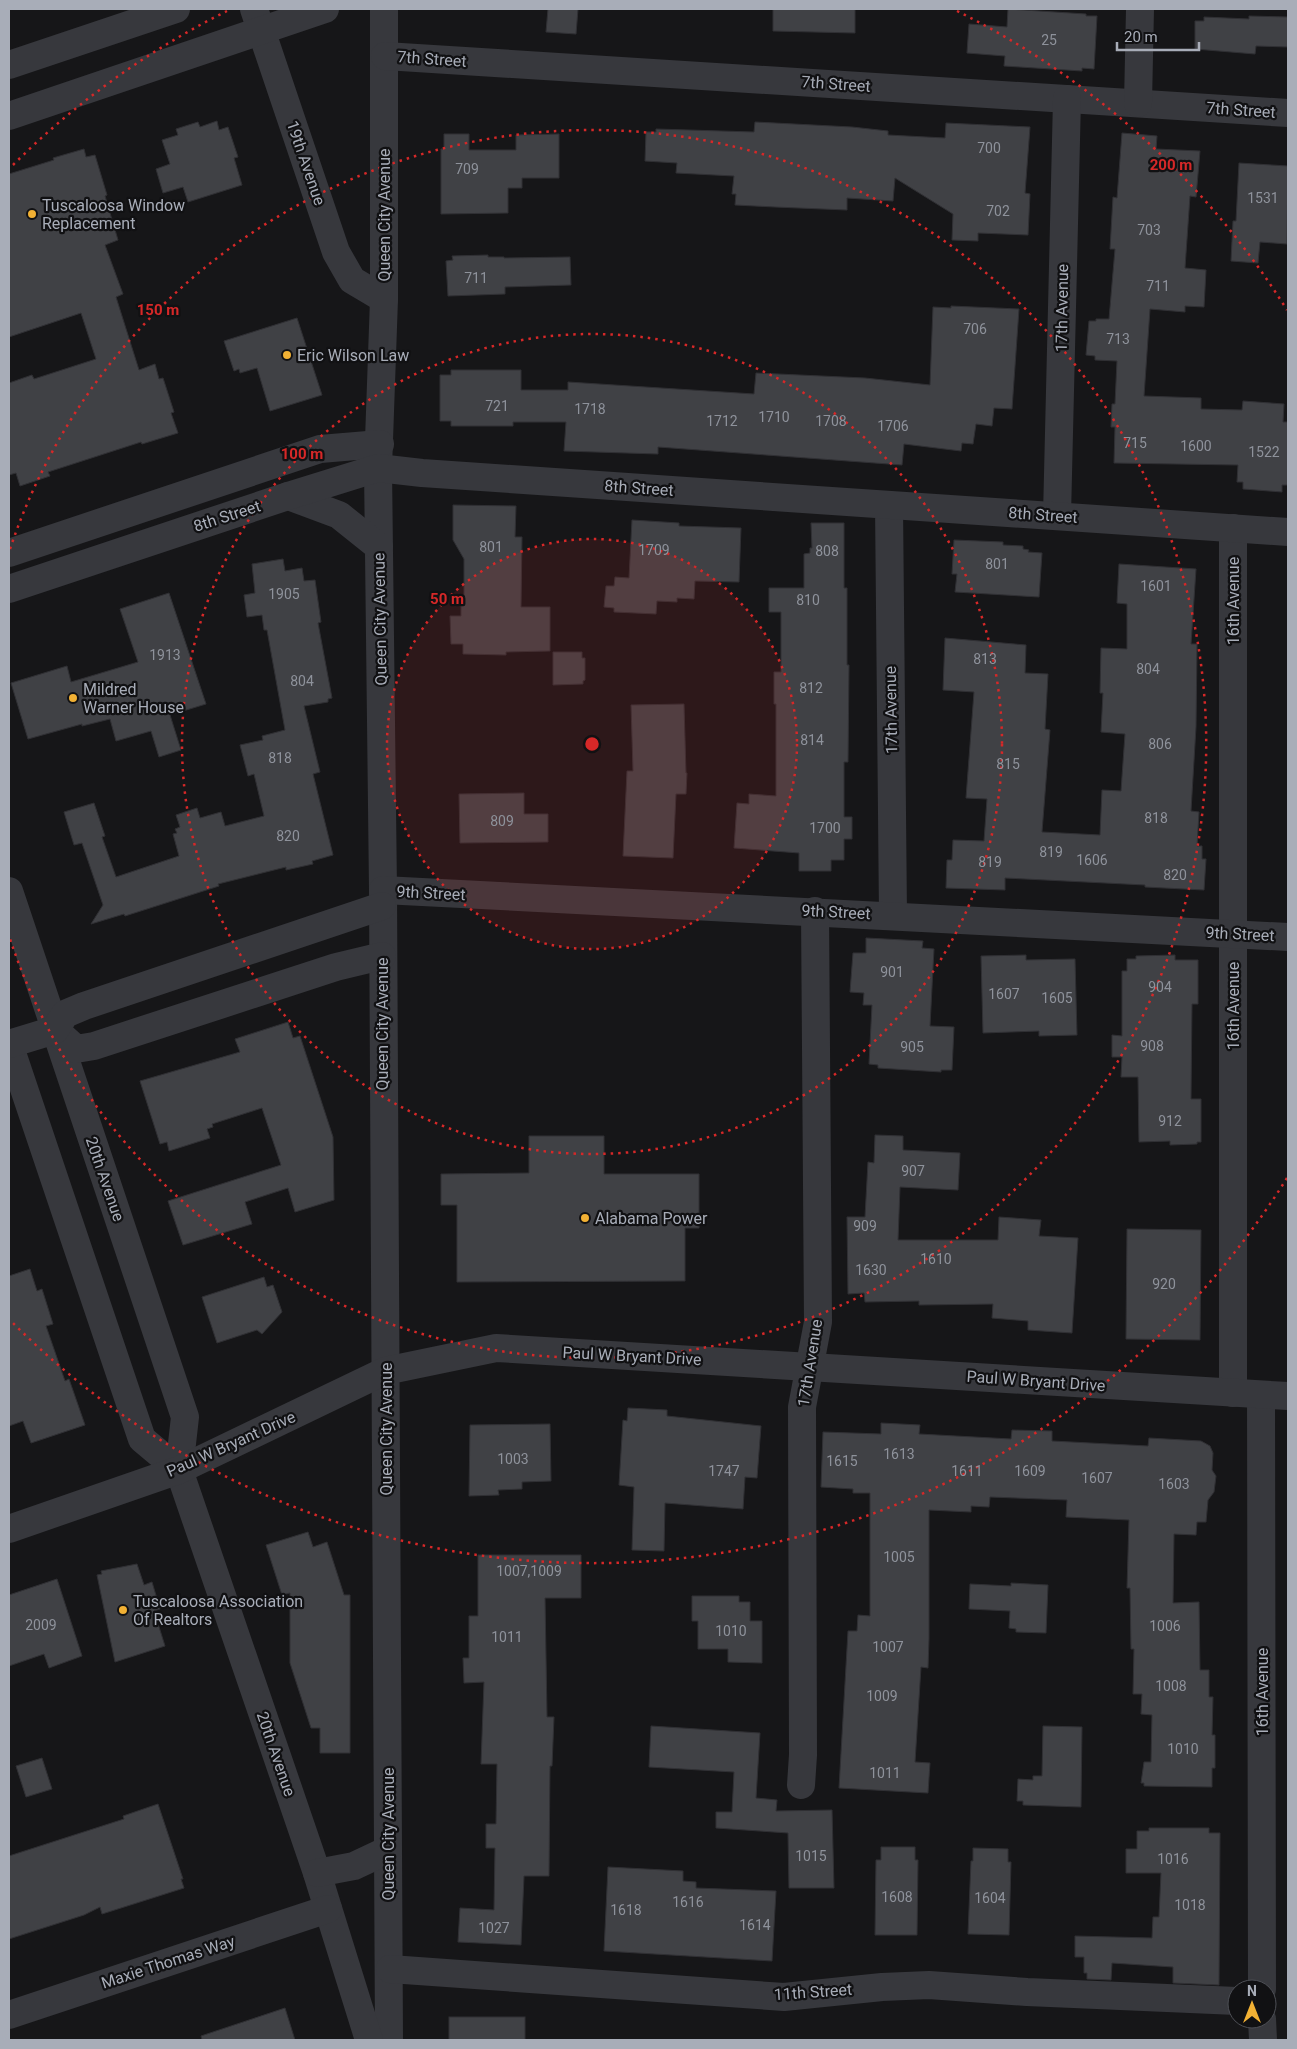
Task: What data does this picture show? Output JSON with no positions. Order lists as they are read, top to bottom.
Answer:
{
  "streets": {
    "street": [
      "7th Street",
      "19th Avenue",
      "Queen City Avenue",
      "17th Avenue",
      "8th Street",
      "16th Avenue",
      "9th Street",
      "20th Avenue",
      "Paul W Bryant Drive",
      "Maxie Thomas Way",
      "11th Street"
    ]
  },
  "crossings": [
    ["7th Street", "Queen City Avenue"],
    ["7th Street", "17th Avenue"],
    ["19th Avenue", "Queen City Avenue"],
    ["Queen City Avenue", "8th Street"],
    ["Queen City Avenue", "9th Street"],
    ["Queen City Avenue", "Paul W Bryant Drive"],
    ["Queen City Avenue", "11th Street"],
    ["17th Avenue", "8th Street"],
    ["17th Avenue", "9th Street"],
    ["17th Avenue", "Paul W Bryant Drive"],
    ["8th Street", "16th Avenue"],
    ["16th Avenue", "9th Street"],
    ["16th Avenue", "Paul W Bryant Drive"],
    ["9th Street", "20th Avenue"],
    ["20th Avenue", "Paul W Bryant Drive"],
    ["20th Avenue", "Maxie Thomas Way"]
  ],
  "places": [
    "Tuscaloosa Window Replacement",
    "Eric Wilson Law",
    "Mildred Warner House",
    "Alabama Power",
    "Tuscaloosa Association Of Realtors"
  ],
  "house_numbers": [
    "25",
    "700",
    "709",
    "1531",
    "702",
    "703",
    "711",
    "711",
    "706",
    "713",
    "721",
    "1718",
    "1710",
    "1712",
    "1708",
    "1706",
    "715",
    "1600",
    "1522",
    "801",
    "1709",
    "808",
    "801",
    "1601",
    "1905",
    "810",
    "1913",
    "813",
    "804",
    "804",
    "812",
    "814",
    "806",
    "818",
    "815",
    "818",
    "809",
    "1700",
    "820",
    "819",
    "1606",
    "819",
    "820",
    "901",
    "904",
    "1607",
    "1605",
    "908",
    "905",
    "912",
    "907",
    "909",
    "1610",
    "1630",
    "920",
    "1613",
    "1003",
    "1615",
    "1747",
    "1611",
    "1609",
    "1607",
    "1603",
    "1005",
    "1007,1009",
    "2009",
    "1006",
    "1010",
    "1011",
    "1007",
    "1008",
    "1009",
    "1010",
    "1011",
    "1015",
    "1016",
    "1608",
    "1604",
    "1616",
    "1018",
    "1618",
    "1614",
    "1027"
  ],
  "scale_bar": "20 m",
  "north": "top",
  "rings": [
    "200 m",
    "150 m",
    "100 m",
    "50 m"
  ]
}
